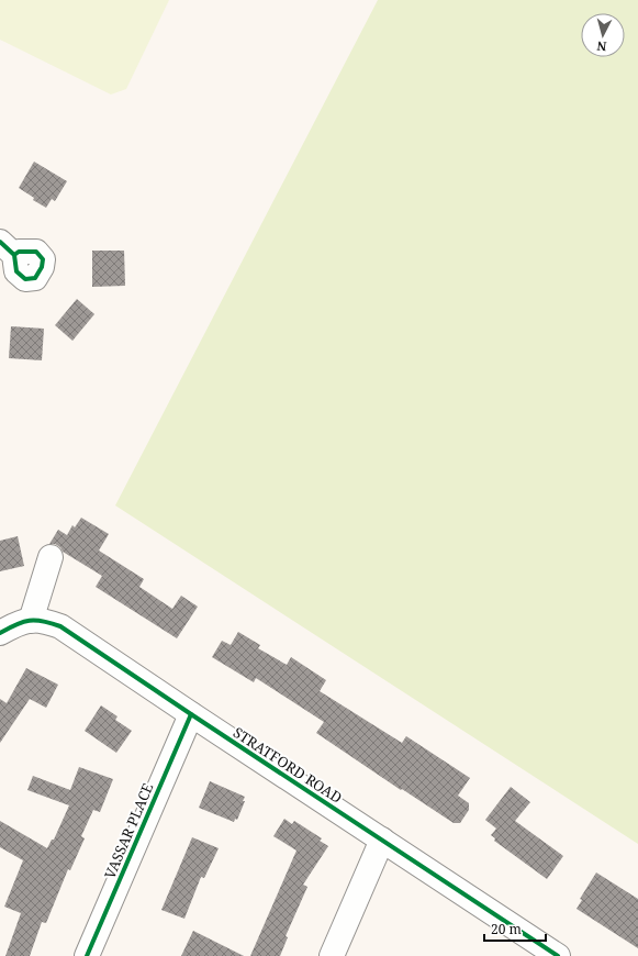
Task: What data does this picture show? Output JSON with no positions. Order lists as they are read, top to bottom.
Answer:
{
  "streets": {
    "street": ["STRATFORD ROAD", "VASSAR PLACE"]
  },
  "crossings": [
    ["STRATFORD ROAD", "VASSAR PLACE"]
  ],
  "scale_bar": "20 m",
  "north": "bottom"
}
